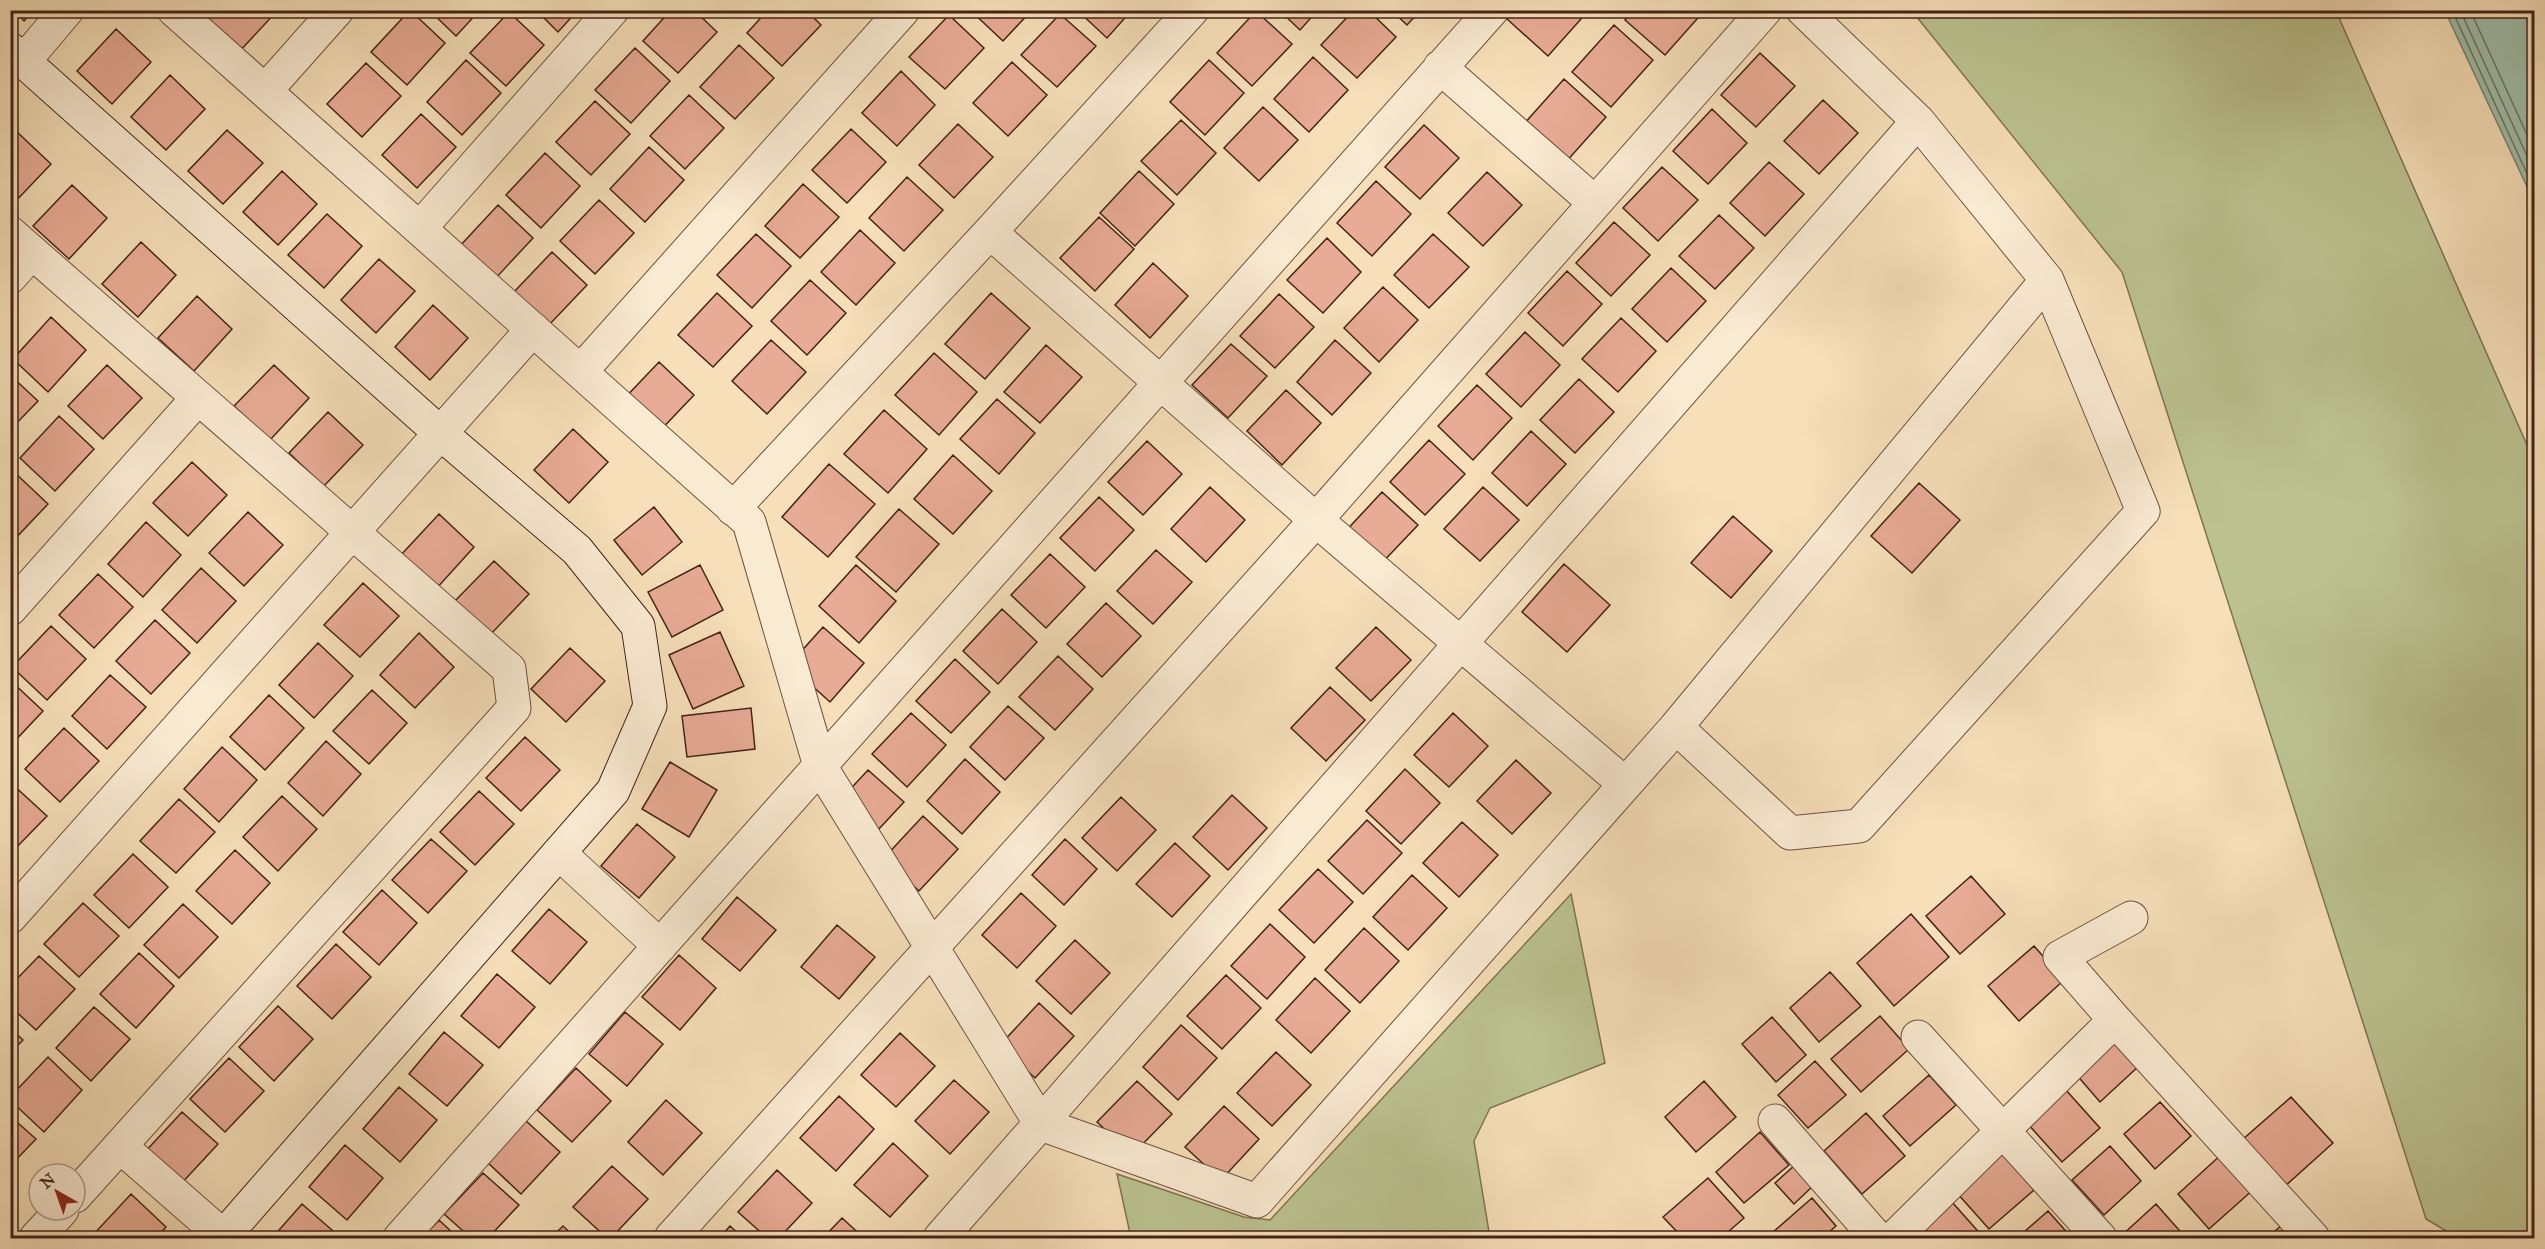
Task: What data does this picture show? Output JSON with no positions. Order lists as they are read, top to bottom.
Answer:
{
  "north": "top left"
}
